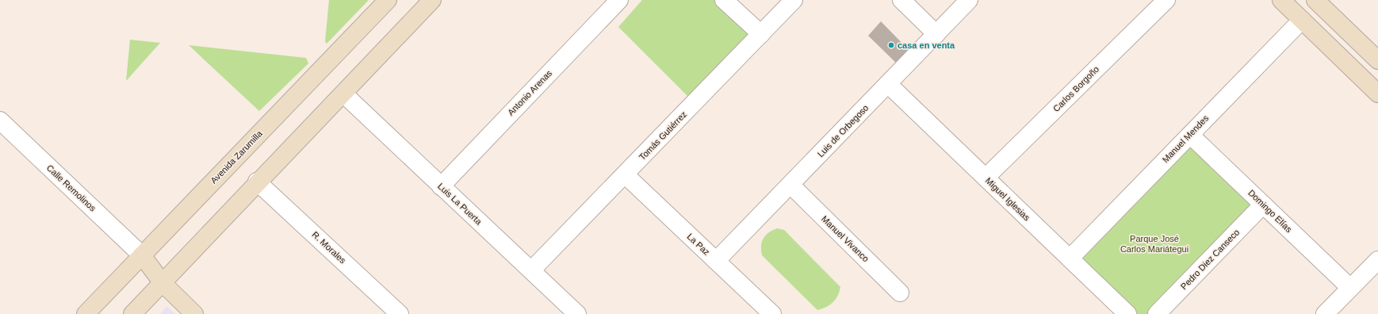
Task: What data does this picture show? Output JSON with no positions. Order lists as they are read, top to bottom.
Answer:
{
  "streets": {
    "main road": ["Avenida Zarumilla"],
    "street": [
      "Carlos Borgoño",
      "Antonio Arenas",
      "Luis de Orbegoso",
      "Tomás Gutiérrez",
      "Manuel Mendes",
      "Calle Remolinos",
      "Miguel Iglesias",
      "Luis La Puerta",
      "Domingo Elías",
      "Manuel Vivanco",
      "La Paz",
      "R. Morales",
      "Pedro Diez Canseco"
    ]
  },
  "crossings": [
    ["Carlos Borgoño", "Miguel Iglesias"],
    ["Antonio Arenas", "Luis La Puerta"],
    ["Luis de Orbegoso", "Miguel Iglesias"],
    ["Luis de Orbegoso", "Manuel Vivanco"],
    ["Luis de Orbegoso", "La Paz"],
    ["Tomás Gutiérrez", "Luis La Puerta"],
    ["Tomás Gutiérrez", "La Paz"],
    ["Manuel Mendes", "Miguel Iglesias"],
    ["Manuel Mendes", "Domingo Elías"],
    ["Avenida Zarumilla", "Calle Remolinos"],
    ["Domingo Elías", "Pedro Diez Canseco"]
  ],
  "parks": ["Parque José Carlos Mariátegui"],
  "places": ["casa en venta"]
}
